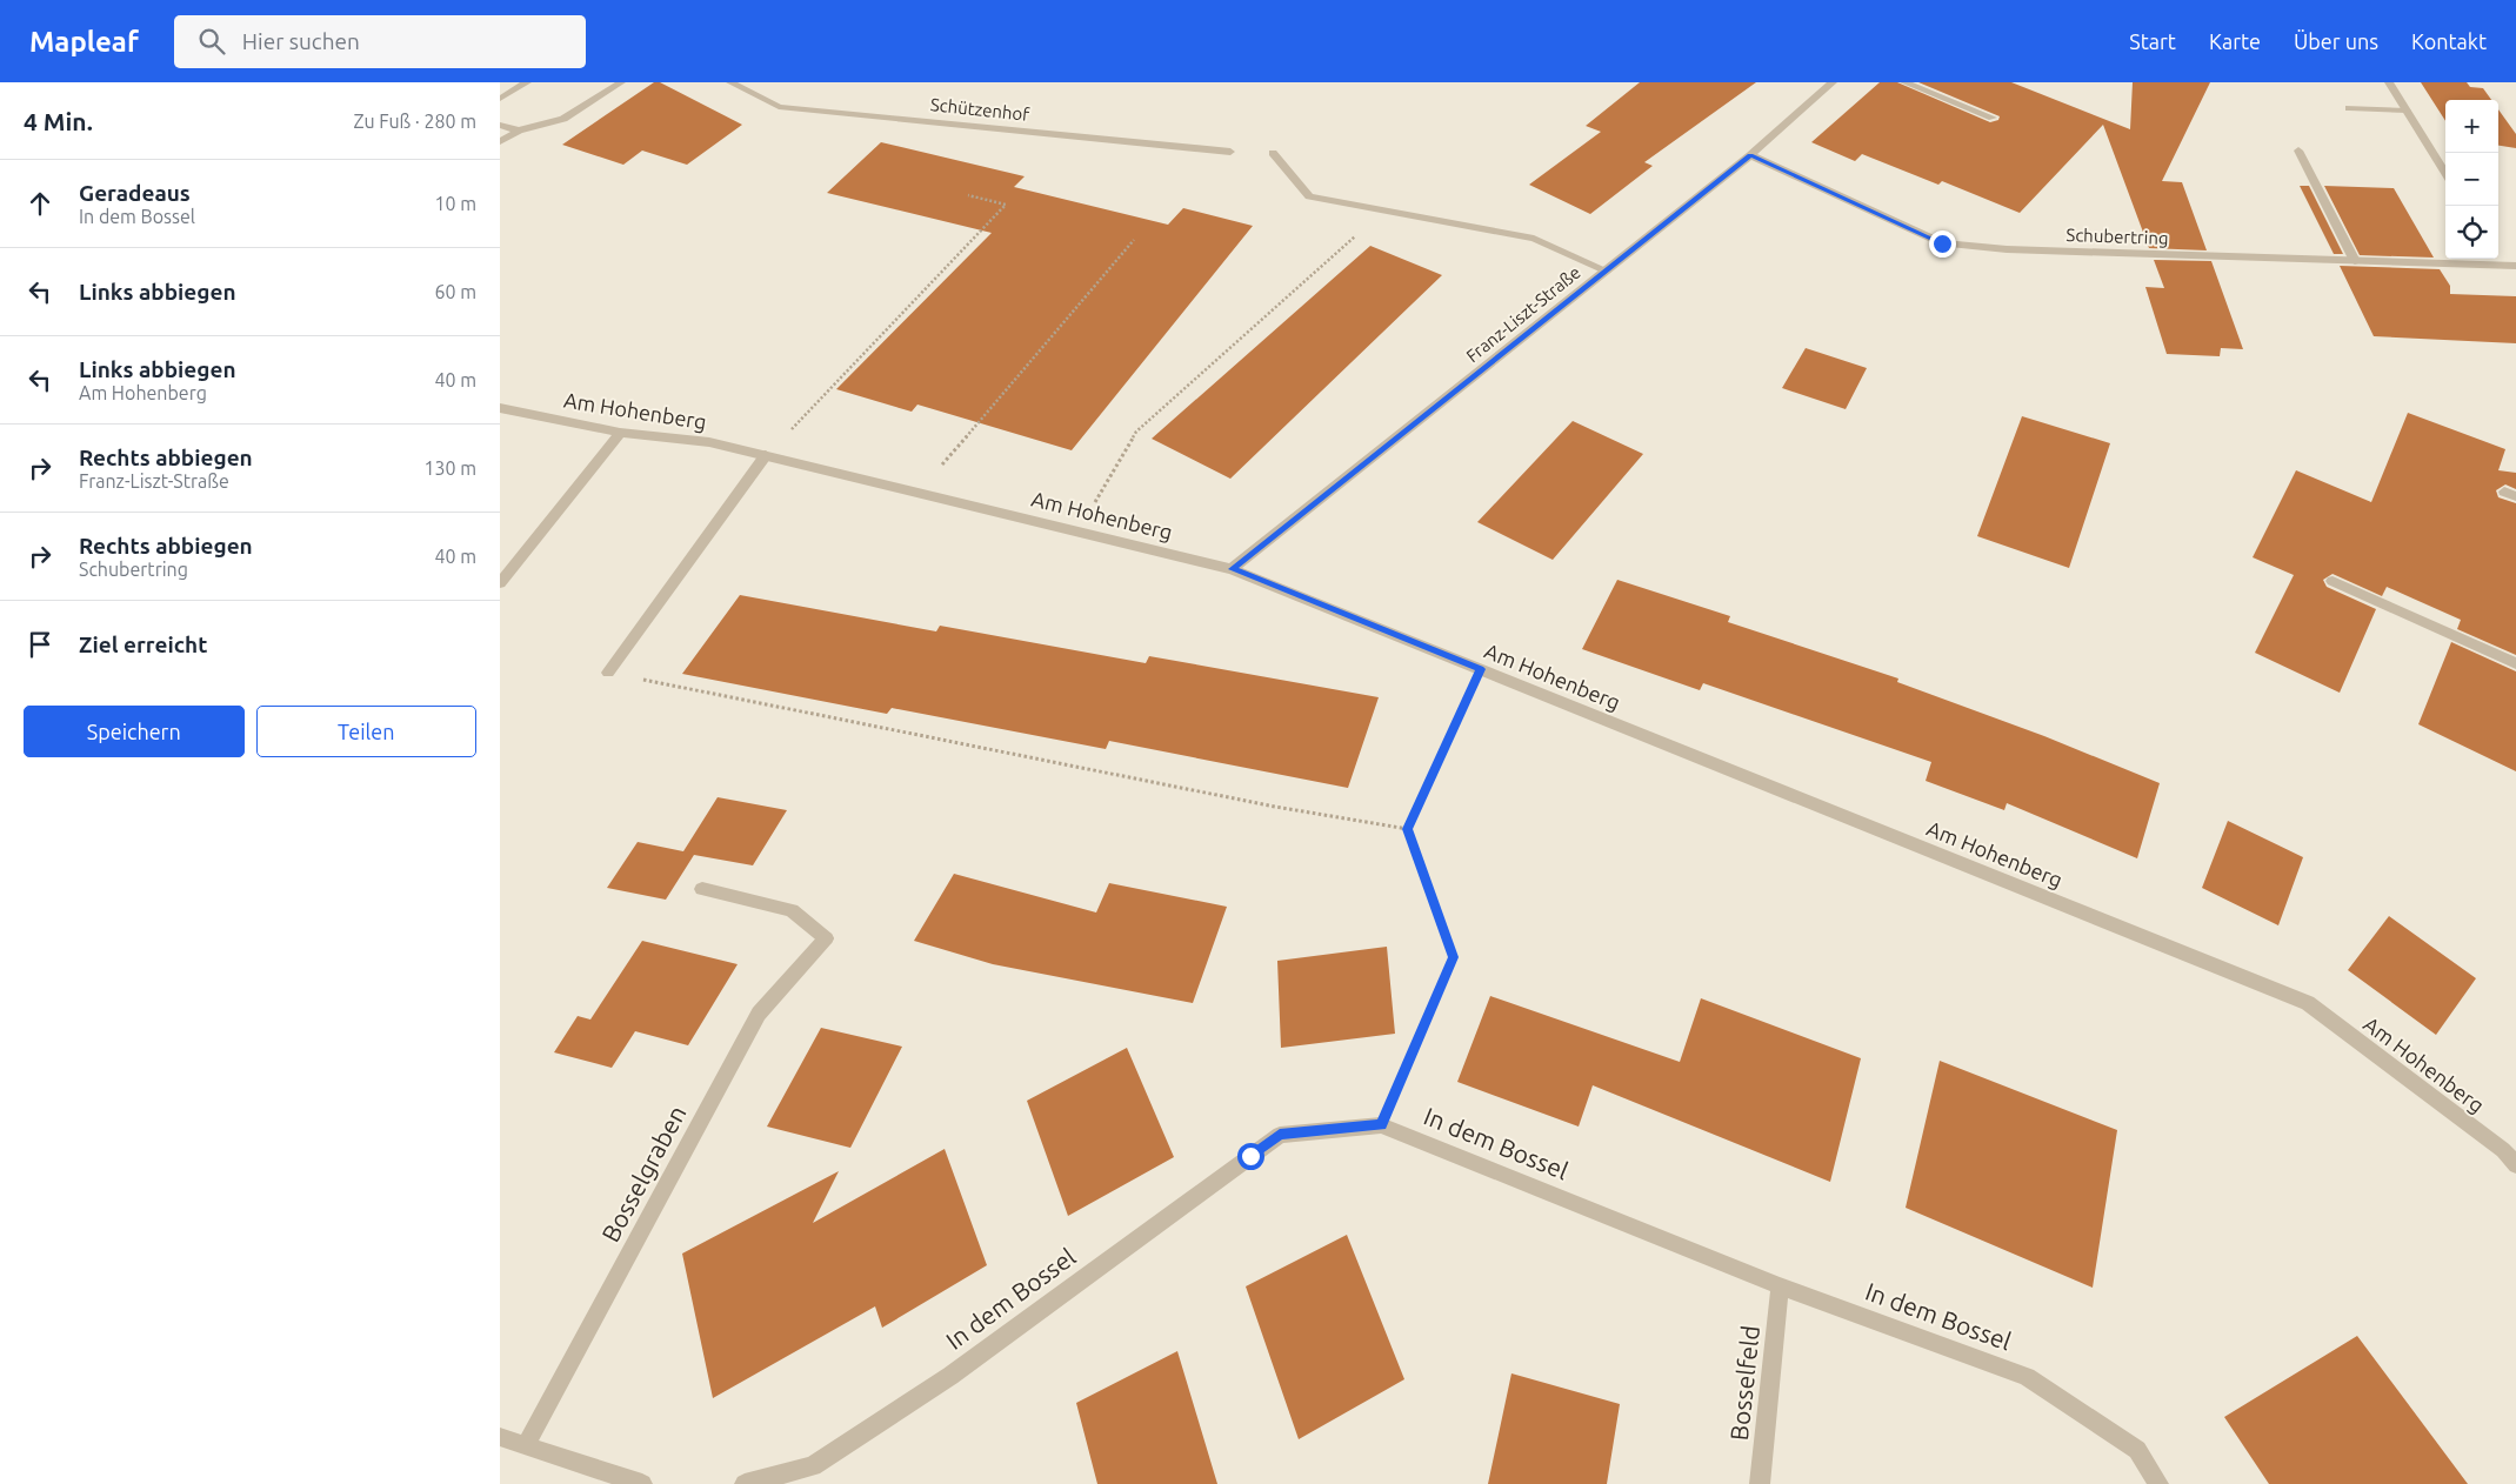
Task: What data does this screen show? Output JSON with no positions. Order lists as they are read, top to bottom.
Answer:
{
  "streets": {
    "street": [
      "Schützenhof",
      "Schubertring",
      "Franz-Liszt-Straße",
      "Am Hohenberg",
      "In dem Bossel",
      "Bosselgraben",
      "Bosselfeld"
    ]
  },
  "crossings": [
    ["Schubertring", "Franz-Liszt-Straße"],
    ["Franz-Liszt-Straße", "Am Hohenberg"],
    ["In dem Bossel", "Bosselfeld"]
  ],
  "page": {
    "header": "Mapleaf",
    "search": "Hier suchen",
    "nav": [
      "Start",
      "Karte",
      "Über uns",
      "Kontakt"
    ],
    "heading": ["4 Min.", "Zu Fuß · 280 m"],
    "map_buttons": ["+", "−"],
    "list": [
      ["Geradeaus", "In dem Bossel", "10 m"],
      ["Links abbiegen", "60 m"],
      ["Links abbiegen", "Am Hohenberg", "40 m"],
      ["Rechts abbiegen", "Franz-Liszt-Straße", "130 m"],
      ["Rechts abbiegen", "Schubertring", "40 m"],
      "Ziel erreicht"
    ],
    "buttons": ["Speichern", "Teilen"]
  }
}
